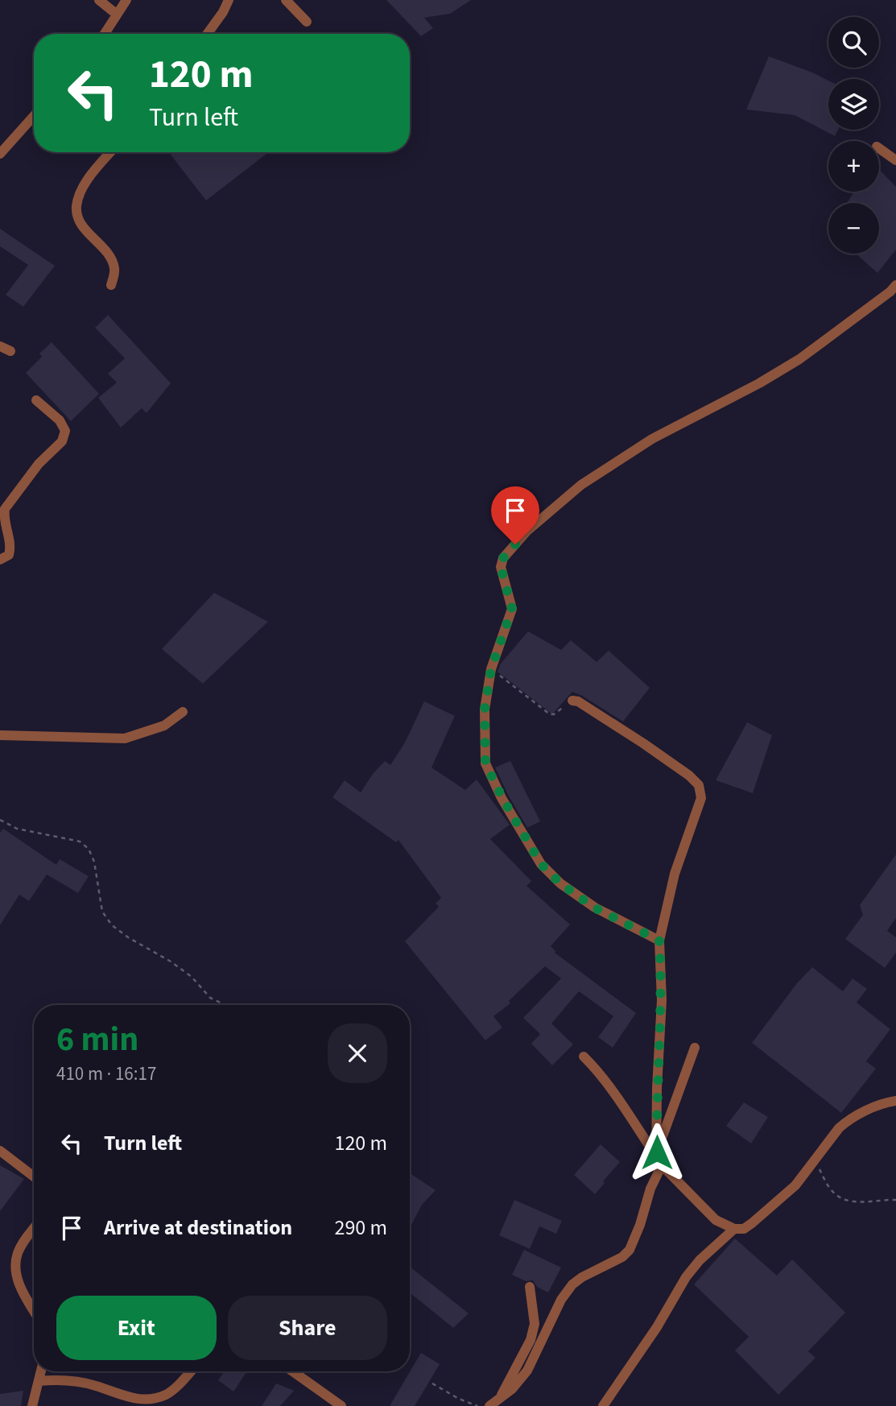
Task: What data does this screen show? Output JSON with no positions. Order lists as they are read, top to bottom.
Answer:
{
  "page": {
    "map_buttons": ["+", "−"],
    "turn": ["120 m", "Turn left"],
    "heading": ["6 min", "410 m · 16:17"],
    "list": [
      {
        "name": "Turn left",
        "value": "120 m"
      },
      {
        "name": "Arrive at destination",
        "value": "290 m"
      }
    ],
    "buttons": ["Exit", "Share"]
  }
}
